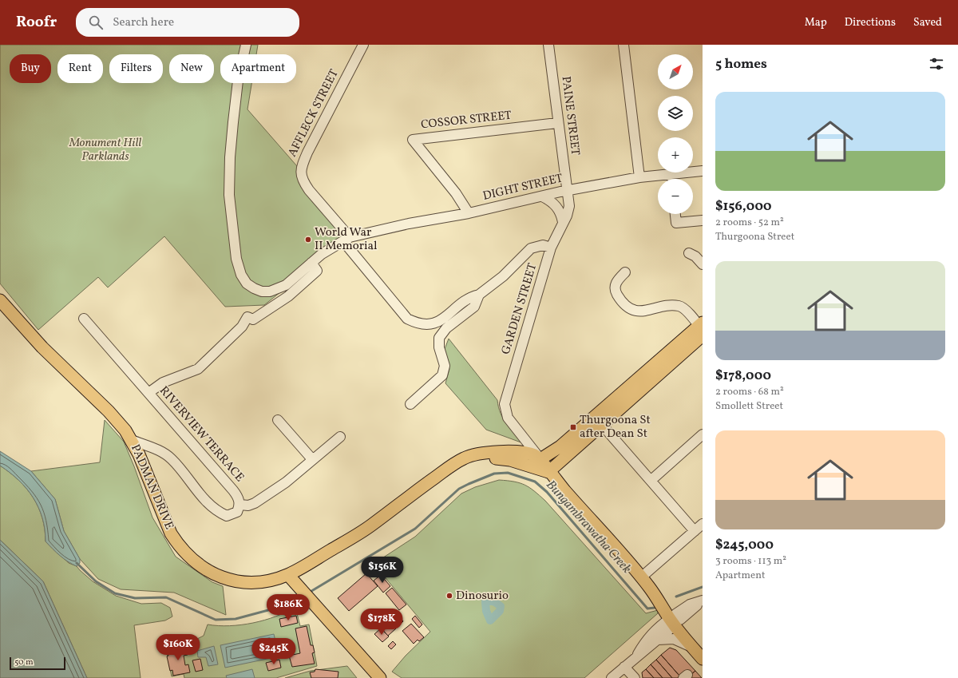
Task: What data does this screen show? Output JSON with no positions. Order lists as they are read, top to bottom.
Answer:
{
  "streets": {
    "main road": ["PADMAN DRIVE"],
    "street": [
      "AFFLECK STREET",
      "PAINE STREET",
      "COSSOR STREET",
      "DIGHT STREET",
      "GARDEN STREET",
      "RIVERVIEW TERRACE"
    ]
  },
  "crossings": [
    ["AFFLECK STREET", "DIGHT STREET"],
    ["PAINE STREET", "COSSOR STREET"],
    ["PAINE STREET", "DIGHT STREET"],
    ["PAINE STREET", "GARDEN STREET"],
    ["COSSOR STREET", "DIGHT STREET"],
    ["DIGHT STREET", "GARDEN STREET"]
  ],
  "water": ["Bungambrawatha Creek"],
  "parks": ["Monument Hill Parklands"],
  "places": {
    "other": ["World War II Memorial", "Dinosurio"],
    "transit": ["Thurgoona St after Dean St"]
  },
  "scale_bar": "50 m",
  "north": "top right",
  "page": {
    "header": "Roofr",
    "search": "Search here",
    "nav": ["Map", "Directions", "Saved"],
    "heading": "5 homes",
    "map_buttons": ["+", "−"],
    "chip": [
      "Buy",
      "Rent",
      "Filters",
      "New",
      "Apartment"
    ],
    "list": [
      {
        "name": "$156,000",
        "note": "2 rooms · 52 m² · Thurgoona Street"
      },
      {
        "name": "$178,000",
        "note": "2 rooms · 68 m² · Smollett Street"
      },
      {
        "name": "$245,000",
        "note": "3 rooms · 113 m² · Apartment"
      }
    ],
    "price": [
      "$156K",
      "$186K",
      "$178K",
      "$160K",
      "$245K"
    ],
    "scale": "50 m"
  }
}
